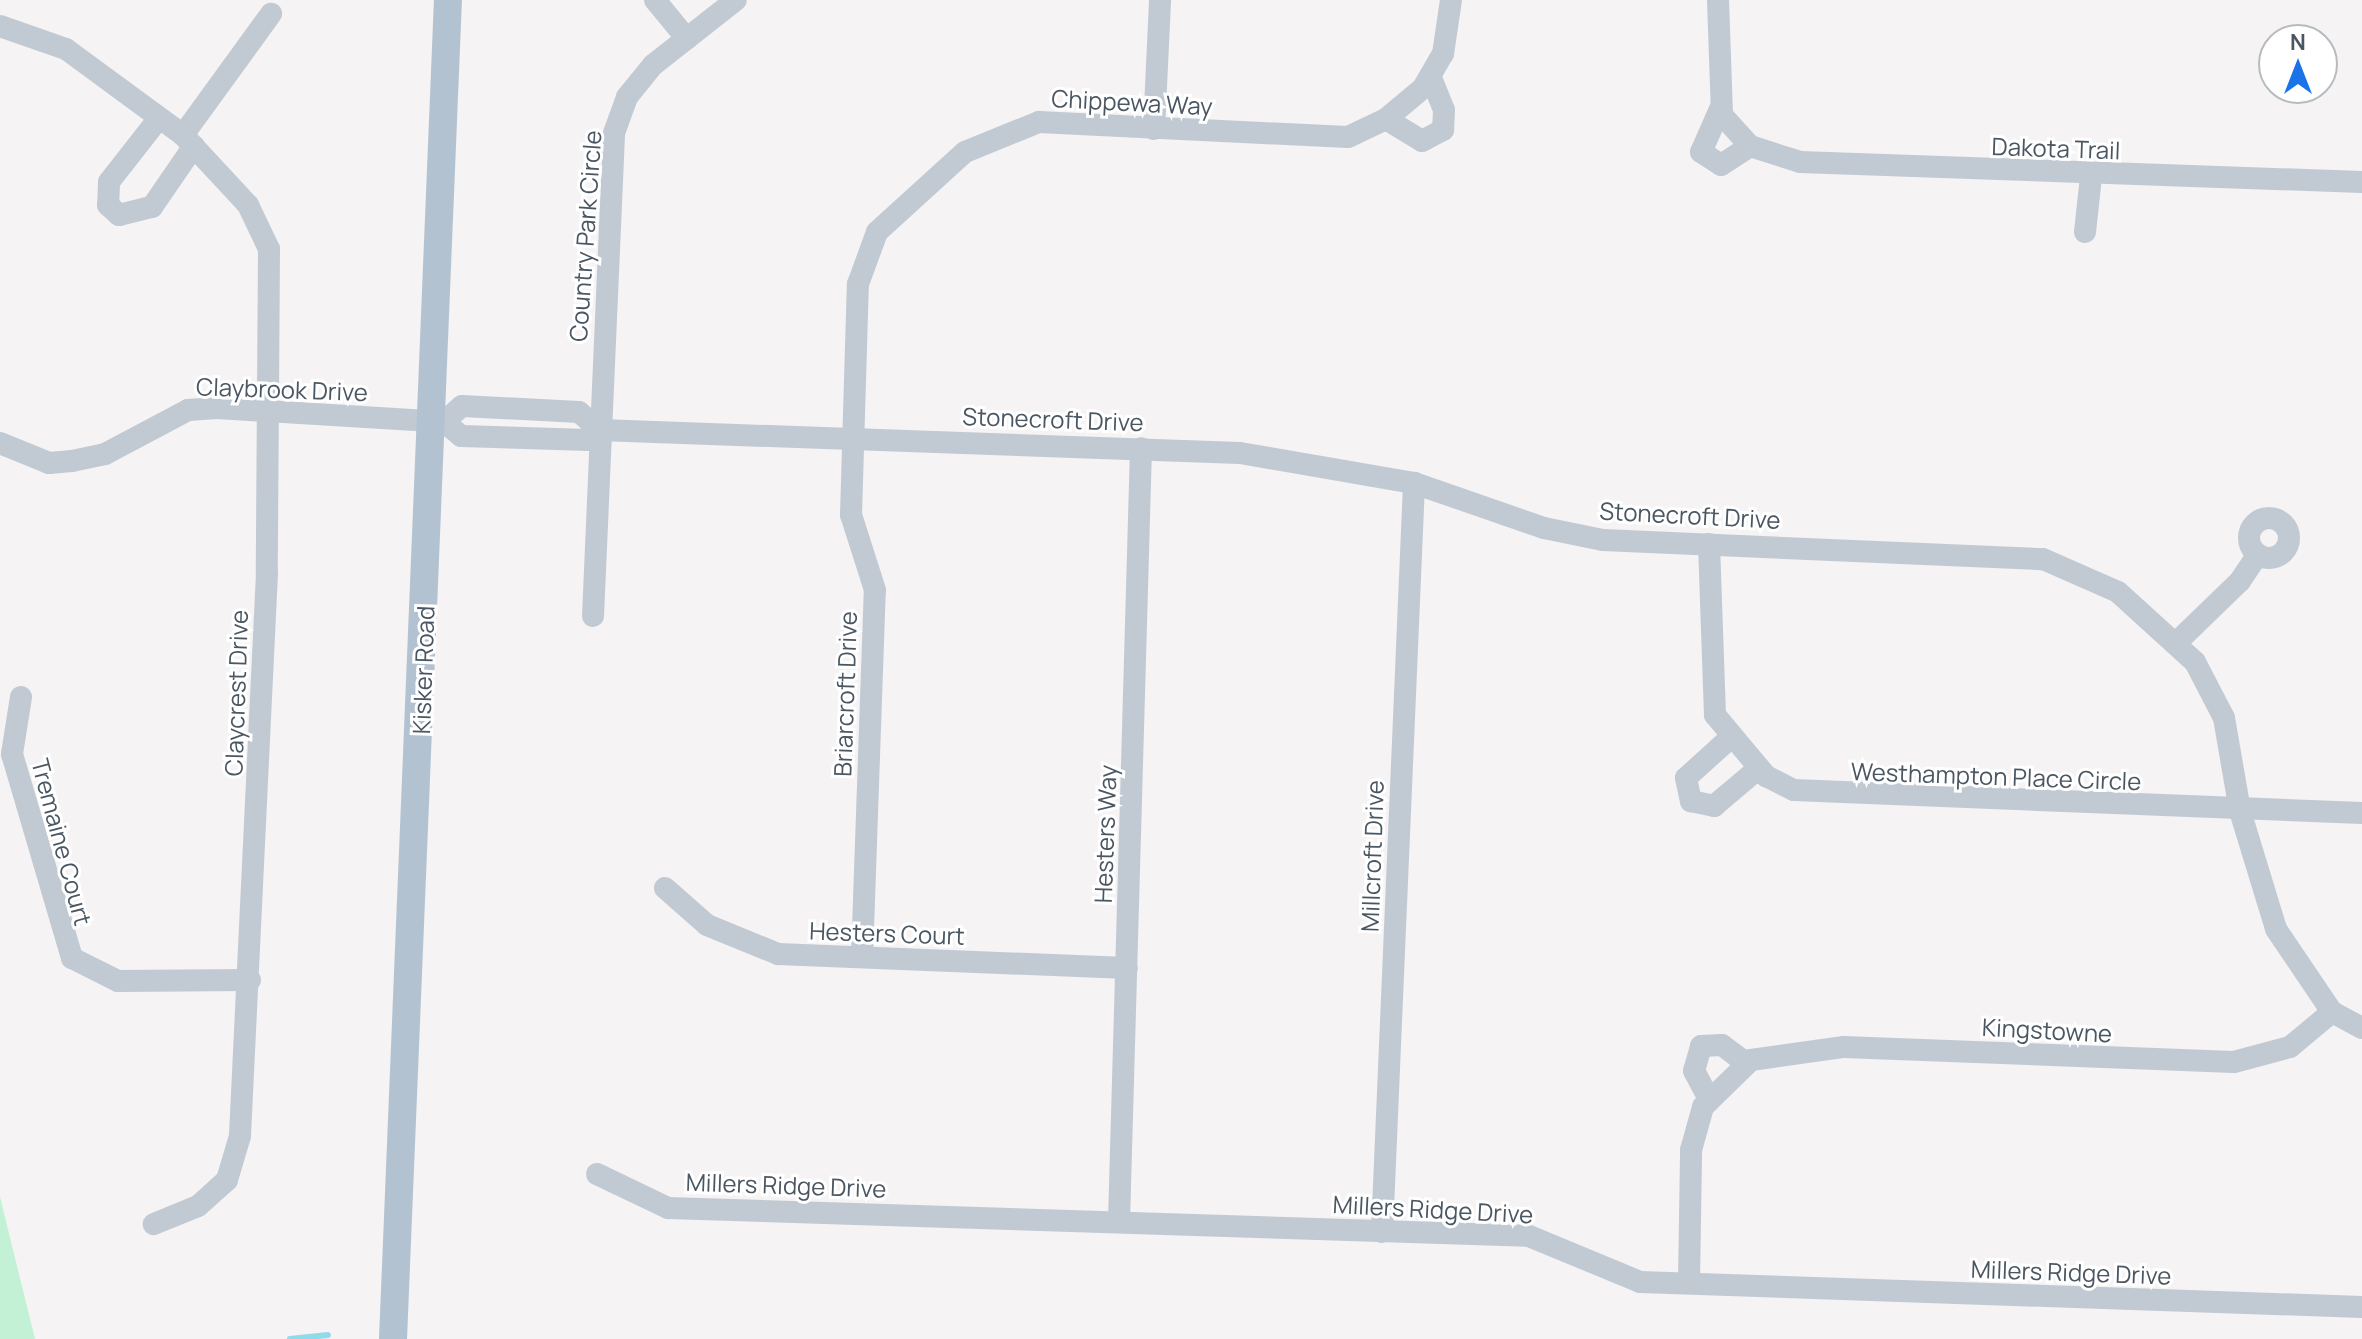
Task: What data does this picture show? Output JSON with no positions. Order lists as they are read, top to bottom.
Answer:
{
  "streets": {
    "main road": ["Kisker Road"],
    "street": [
      "Chippewa Way",
      "Dakota Trail",
      "Country Park Circle",
      "Claybrook Drive",
      "Stonecroft Drive",
      "Claycrest Drive",
      "Briarcroft Drive",
      "Westhampton Place Circle",
      "Hesters Way",
      "Tremaine Court",
      "Millcroft Drive",
      "Hesters Court",
      "Kingstowne",
      "Millers Ridge Drive"
    ]
  },
  "crossings": [
    ["Chippewa Way", "Stonecroft Drive"],
    ["Chippewa Way", "Briarcroft Drive"],
    ["Country Park Circle", "Stonecroft Drive"],
    ["Claybrook Drive", "Stonecroft Drive"],
    ["Claybrook Drive", "Kisker Road"],
    ["Claybrook Drive", "Claycrest Drive"],
    ["Stonecroft Drive", "Kisker Road"],
    ["Stonecroft Drive", "Briarcroft Drive"],
    ["Stonecroft Drive", "Westhampton Place Circle"],
    ["Stonecroft Drive", "Hesters Way"],
    ["Stonecroft Drive", "Millcroft Drive"],
    ["Stonecroft Drive", "Kingstowne"],
    ["Claycrest Drive", "Tremaine Court"],
    ["Briarcroft Drive", "Hesters Court"],
    ["Hesters Way", "Hesters Court"],
    ["Hesters Way", "Millers Ridge Drive"],
    ["Millcroft Drive", "Millers Ridge Drive"],
    ["Kingstowne", "Millers Ridge Drive"]
  ],
  "north": "top"
}
